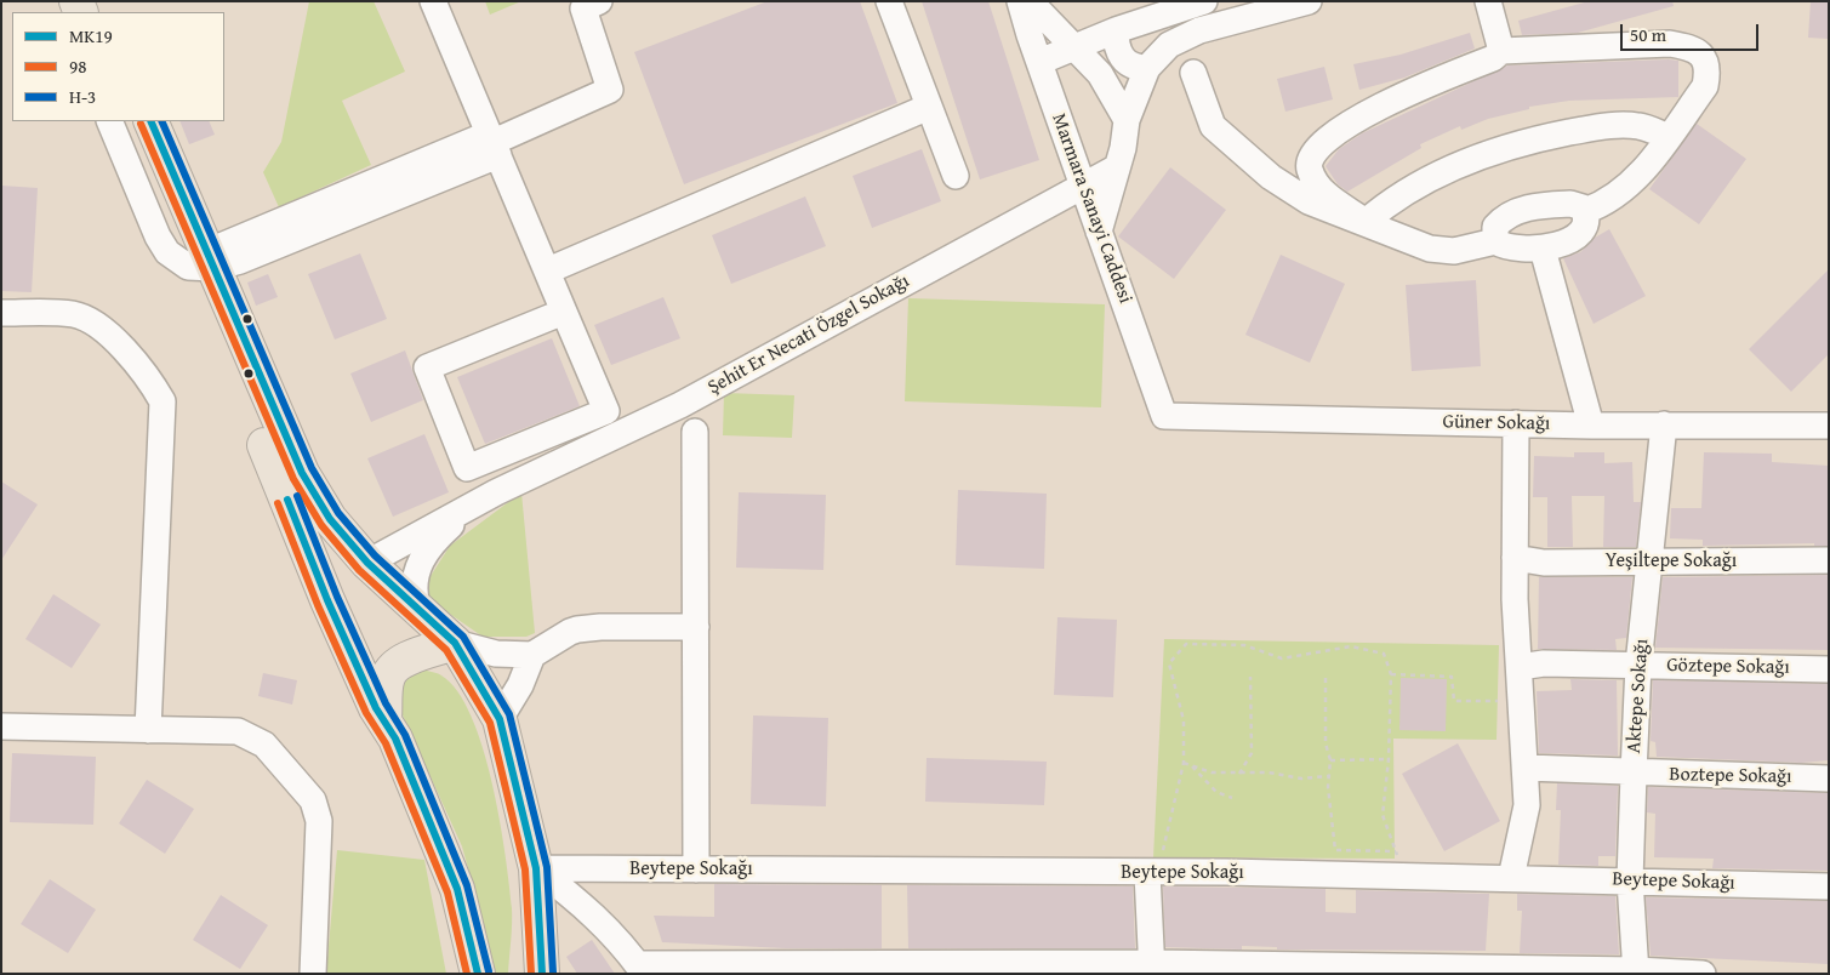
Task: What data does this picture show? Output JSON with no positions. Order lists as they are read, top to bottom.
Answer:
{
  "streets": {
    "street": [
      "Marmara Sanayi Caddesi",
      "Şehit Er Necati Özgel Sokağı",
      "Güner Sokağı",
      "Yeşiltepe Sokağı",
      "Göztepe Sokağı",
      "Aktepe Sokağı",
      "Boztepe Sokağı",
      "Beytepe Sokağı"
    ]
  },
  "crossings": [
    ["Marmara Sanayi Caddesi", "Şehit Er Necati Özgel Sokağı"],
    ["Marmara Sanayi Caddesi", "Güner Sokağı"],
    ["Güner Sokağı", "Aktepe Sokağı"],
    ["Yeşiltepe Sokağı", "Aktepe Sokağı"],
    ["Göztepe Sokağı", "Aktepe Sokağı"],
    ["Aktepe Sokağı", "Boztepe Sokağı"],
    ["Aktepe Sokağı", "Beytepe Sokağı"]
  ],
  "lines": ["transit line MK19", "transit line H-3", "transit line 98"],
  "legend": ["MK19", "98", "H-3"],
  "scale_bar": "50 m"
}
